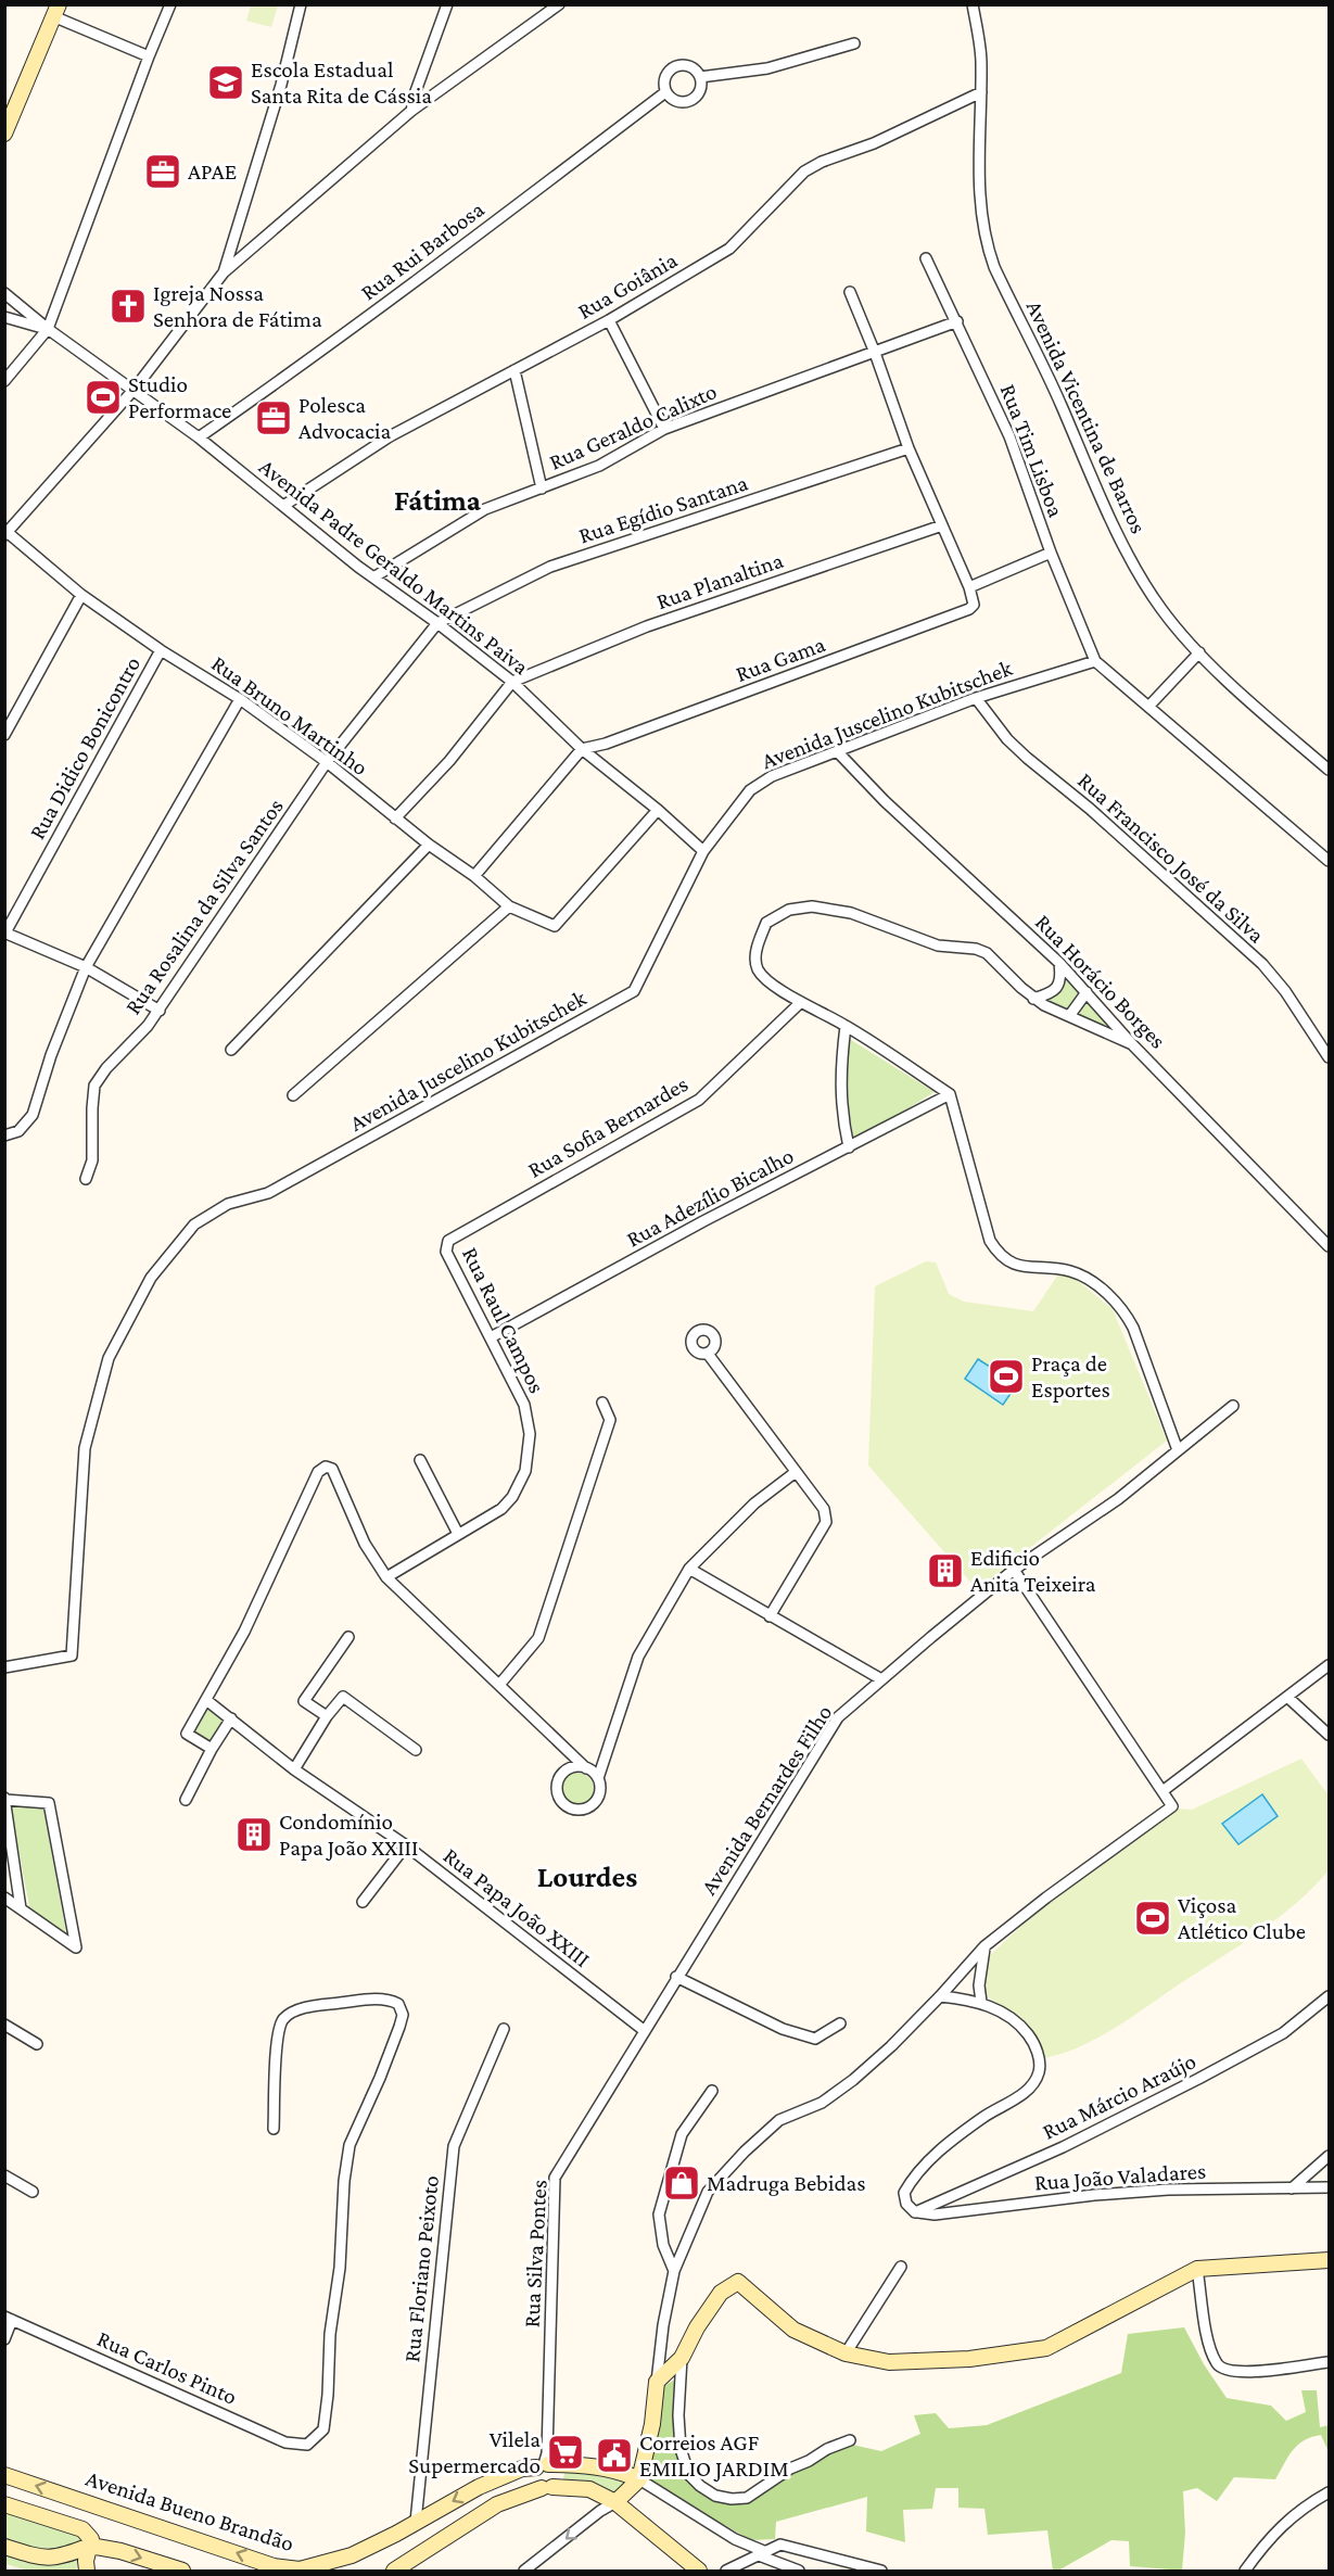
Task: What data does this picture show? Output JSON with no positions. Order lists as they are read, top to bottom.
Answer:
{
  "streets": {
    "street": [
      "Rua Rui Barbosa",
      "Rua Goiânia",
      "Avenida Vicentina de Barros",
      "Rua Geraldo Calixto",
      "Rua Tim Lisboa",
      "Rua Egídio Santana",
      "Avenida Padre Geraldo Martins Paiva",
      "Rua Planaltina",
      "Rua Gama",
      "Avenida Juscelino Kubitschek",
      "Rua Bruno Martinho",
      "Rua Didico Bonicontro",
      "Rua Francisco José da Silva",
      "Rua Rosalina da Silva Santos",
      "Rua Horácio Borges",
      "Rua Sofia Bernardes",
      "Rua Adezílio Bicalho",
      "Rua Raul Campos",
      "Avenida Bernardes Filho",
      "Rua Papa João XXIII",
      "Rua Márcio Araújo",
      "Rua João Valadares",
      "Rua Silva Pontes",
      "Rua Floriano Peixoto",
      "Rua Carlos Pinto",
      "Avenida Bueno Brandão"
    ]
  },
  "crossings": [
    ["Rua Rui Barbosa", "Avenida Padre Geraldo Martins Paiva"],
    ["Rua Goiânia", "Avenida Vicentina de Barros"],
    ["Rua Goiânia", "Avenida Padre Geraldo Martins Paiva"],
    ["Rua Geraldo Calixto", "Rua Tim Lisboa"],
    ["Rua Geraldo Calixto", "Avenida Padre Geraldo Martins Paiva"],
    ["Rua Tim Lisboa", "Avenida Juscelino Kubitschek"],
    ["Rua Egídio Santana", "Avenida Padre Geraldo Martins Paiva"],
    ["Rua Egídio Santana", "Rua Rosalina da Silva Santos"],
    ["Avenida Padre Geraldo Martins Paiva", "Rua Planaltina"],
    ["Avenida Padre Geraldo Martins Paiva", "Rua Gama"],
    ["Avenida Padre Geraldo Martins Paiva", "Avenida Juscelino Kubitschek"],
    ["Avenida Padre Geraldo Martins Paiva", "Rua Bruno Martinho"],
    ["Avenida Padre Geraldo Martins Paiva", "Rua Rosalina da Silva Santos"],
    ["Avenida Juscelino Kubitschek", "Rua Francisco José da Silva"],
    ["Avenida Juscelino Kubitschek", "Rua Horácio Borges"],
    ["Rua Bruno Martinho", "Rua Didico Bonicontro"],
    ["Rua Bruno Martinho", "Rua Rosalina da Silva Santos"],
    ["Rua Sofia Bernardes", "Rua Raul Campos"],
    ["Rua Adezílio Bicalho", "Rua Raul Campos"],
    ["Avenida Bernardes Filho", "Rua Papa João XXIII"],
    ["Avenida Bernardes Filho", "Rua Silva Pontes"],
    ["Rua Papa João XXIII", "Rua Silva Pontes"],
    ["Rua Márcio Araújo", "Rua João Valadares"],
    ["Rua Silva Pontes", "Avenida Bueno Brandão"],
    ["Rua Floriano Peixoto", "Avenida Bueno Brandão"]
  ],
  "districts": ["Fátima", "Lourdes"],
  "places": {
    "school or university": ["Escola Estadual Santa Rita de Cássia"],
    "office": ["APAE", "Polesca Advocacia"],
    "church": ["Igreja Nossa Senhora de Fátima"],
    "sports": ["Studio Performace", "Praça de Esportes", "Viçosa Atlético Clube"],
    "building": ["Edificio Anita Teixeira", "Condomínio Papa João XXIII"],
    "shop": ["Madruga Bebidas"],
    "supermarket": ["Vilela Supermercado"],
    "public building": ["Correios AGF EMILIO JARDIM"]
  }
}
